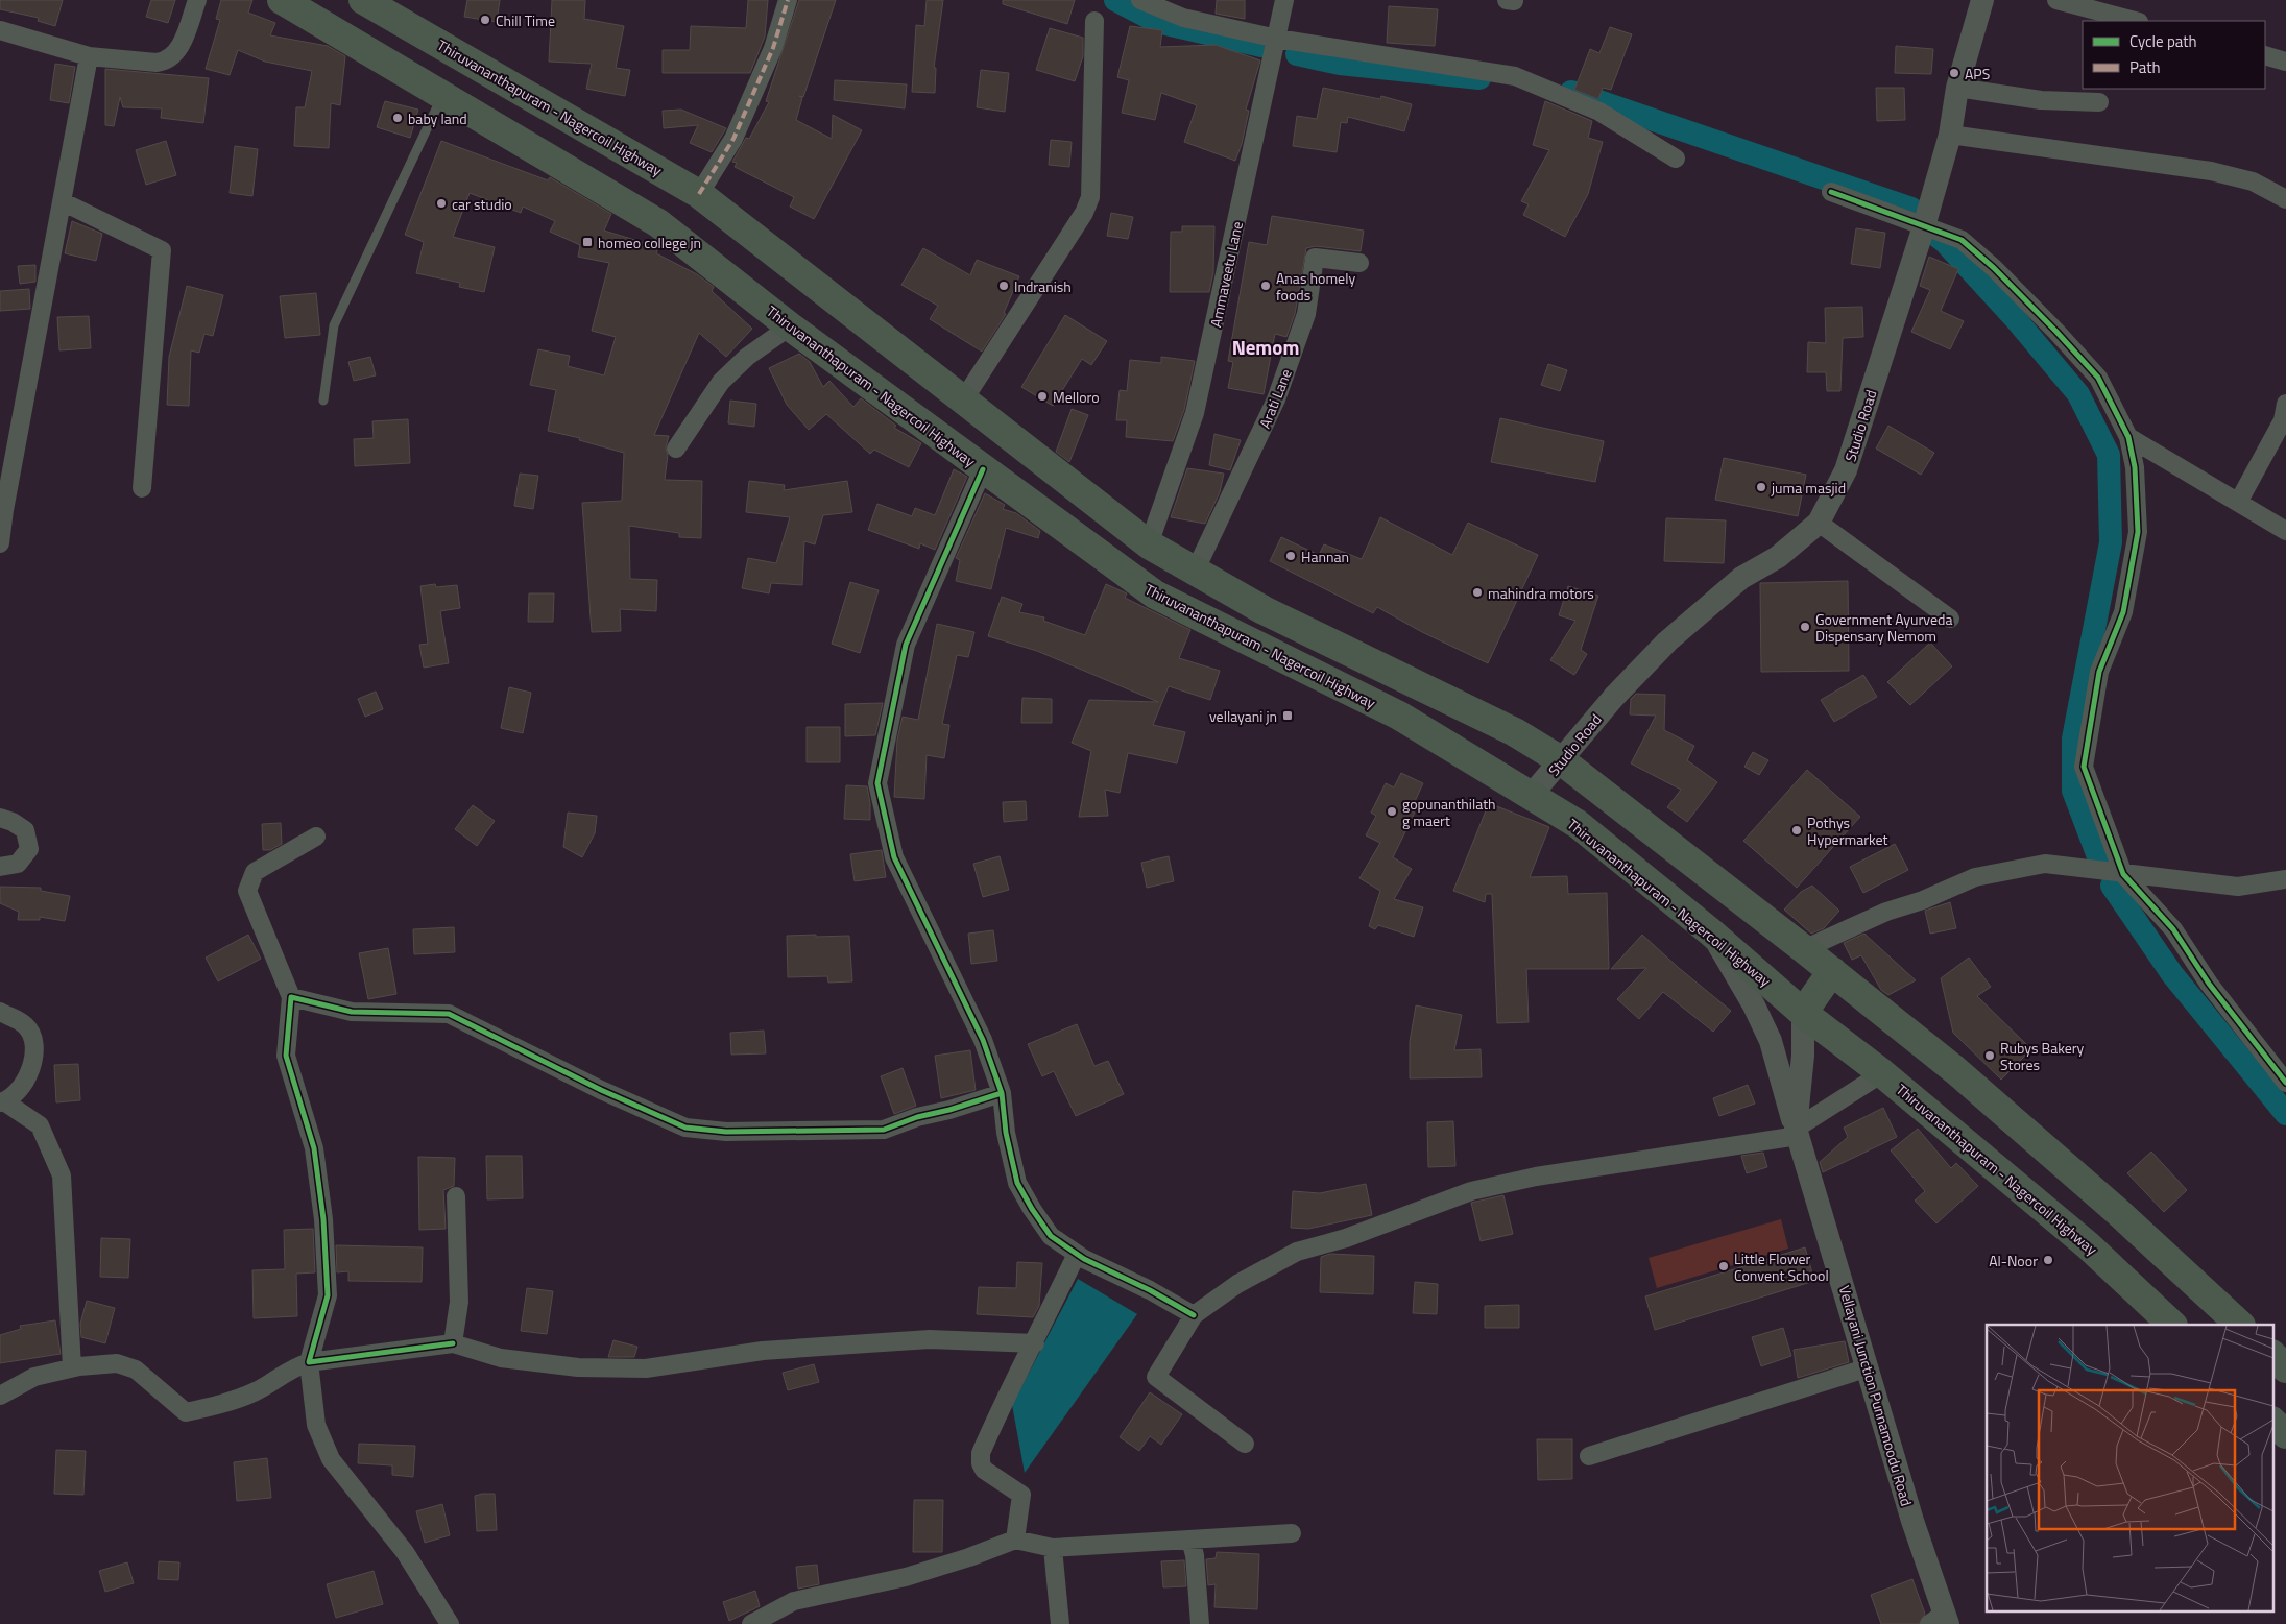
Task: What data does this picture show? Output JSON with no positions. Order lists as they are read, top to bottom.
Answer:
{
  "streets": {
    "main road": ["Thiruvananthapuram - Nagercoil Highway"],
    "street": [
      "Ammaveetu Lane",
      "Arati Lane",
      "Studio Road",
      "Vellayani Junction Punnamoodu Road"
    ]
  },
  "crossings": [
    ["Thiruvananthapuram - Nagercoil Highway", "Ammaveetu Lane"],
    ["Thiruvananthapuram - Nagercoil Highway", "Arati Lane"],
    ["Thiruvananthapuram - Nagercoil Highway", "Studio Road"],
    ["Thiruvananthapuram - Nagercoil Highway", "Vellayani Junction Punnamoodu Road"]
  ],
  "districts": ["Nemom"],
  "places": {
    "other": [
      "Chill Time",
      "APS",
      "baby land",
      "car studio",
      "Indranish",
      "Anas homely foods",
      "Melloro",
      "juma masjid",
      "Hannan",
      "mahindra motors",
      "Government Ayurveda Dispensary Nemom",
      "gopunanthilath g maert",
      "Pothys Hypermarket",
      "Rubys Bakery Stores",
      "Al-Noor",
      "Little Flower Convent School"
    ],
    "transit": ["homeo college jn", "vellayani jn"]
  },
  "legend": ["Cycle path", "Path"]
}
